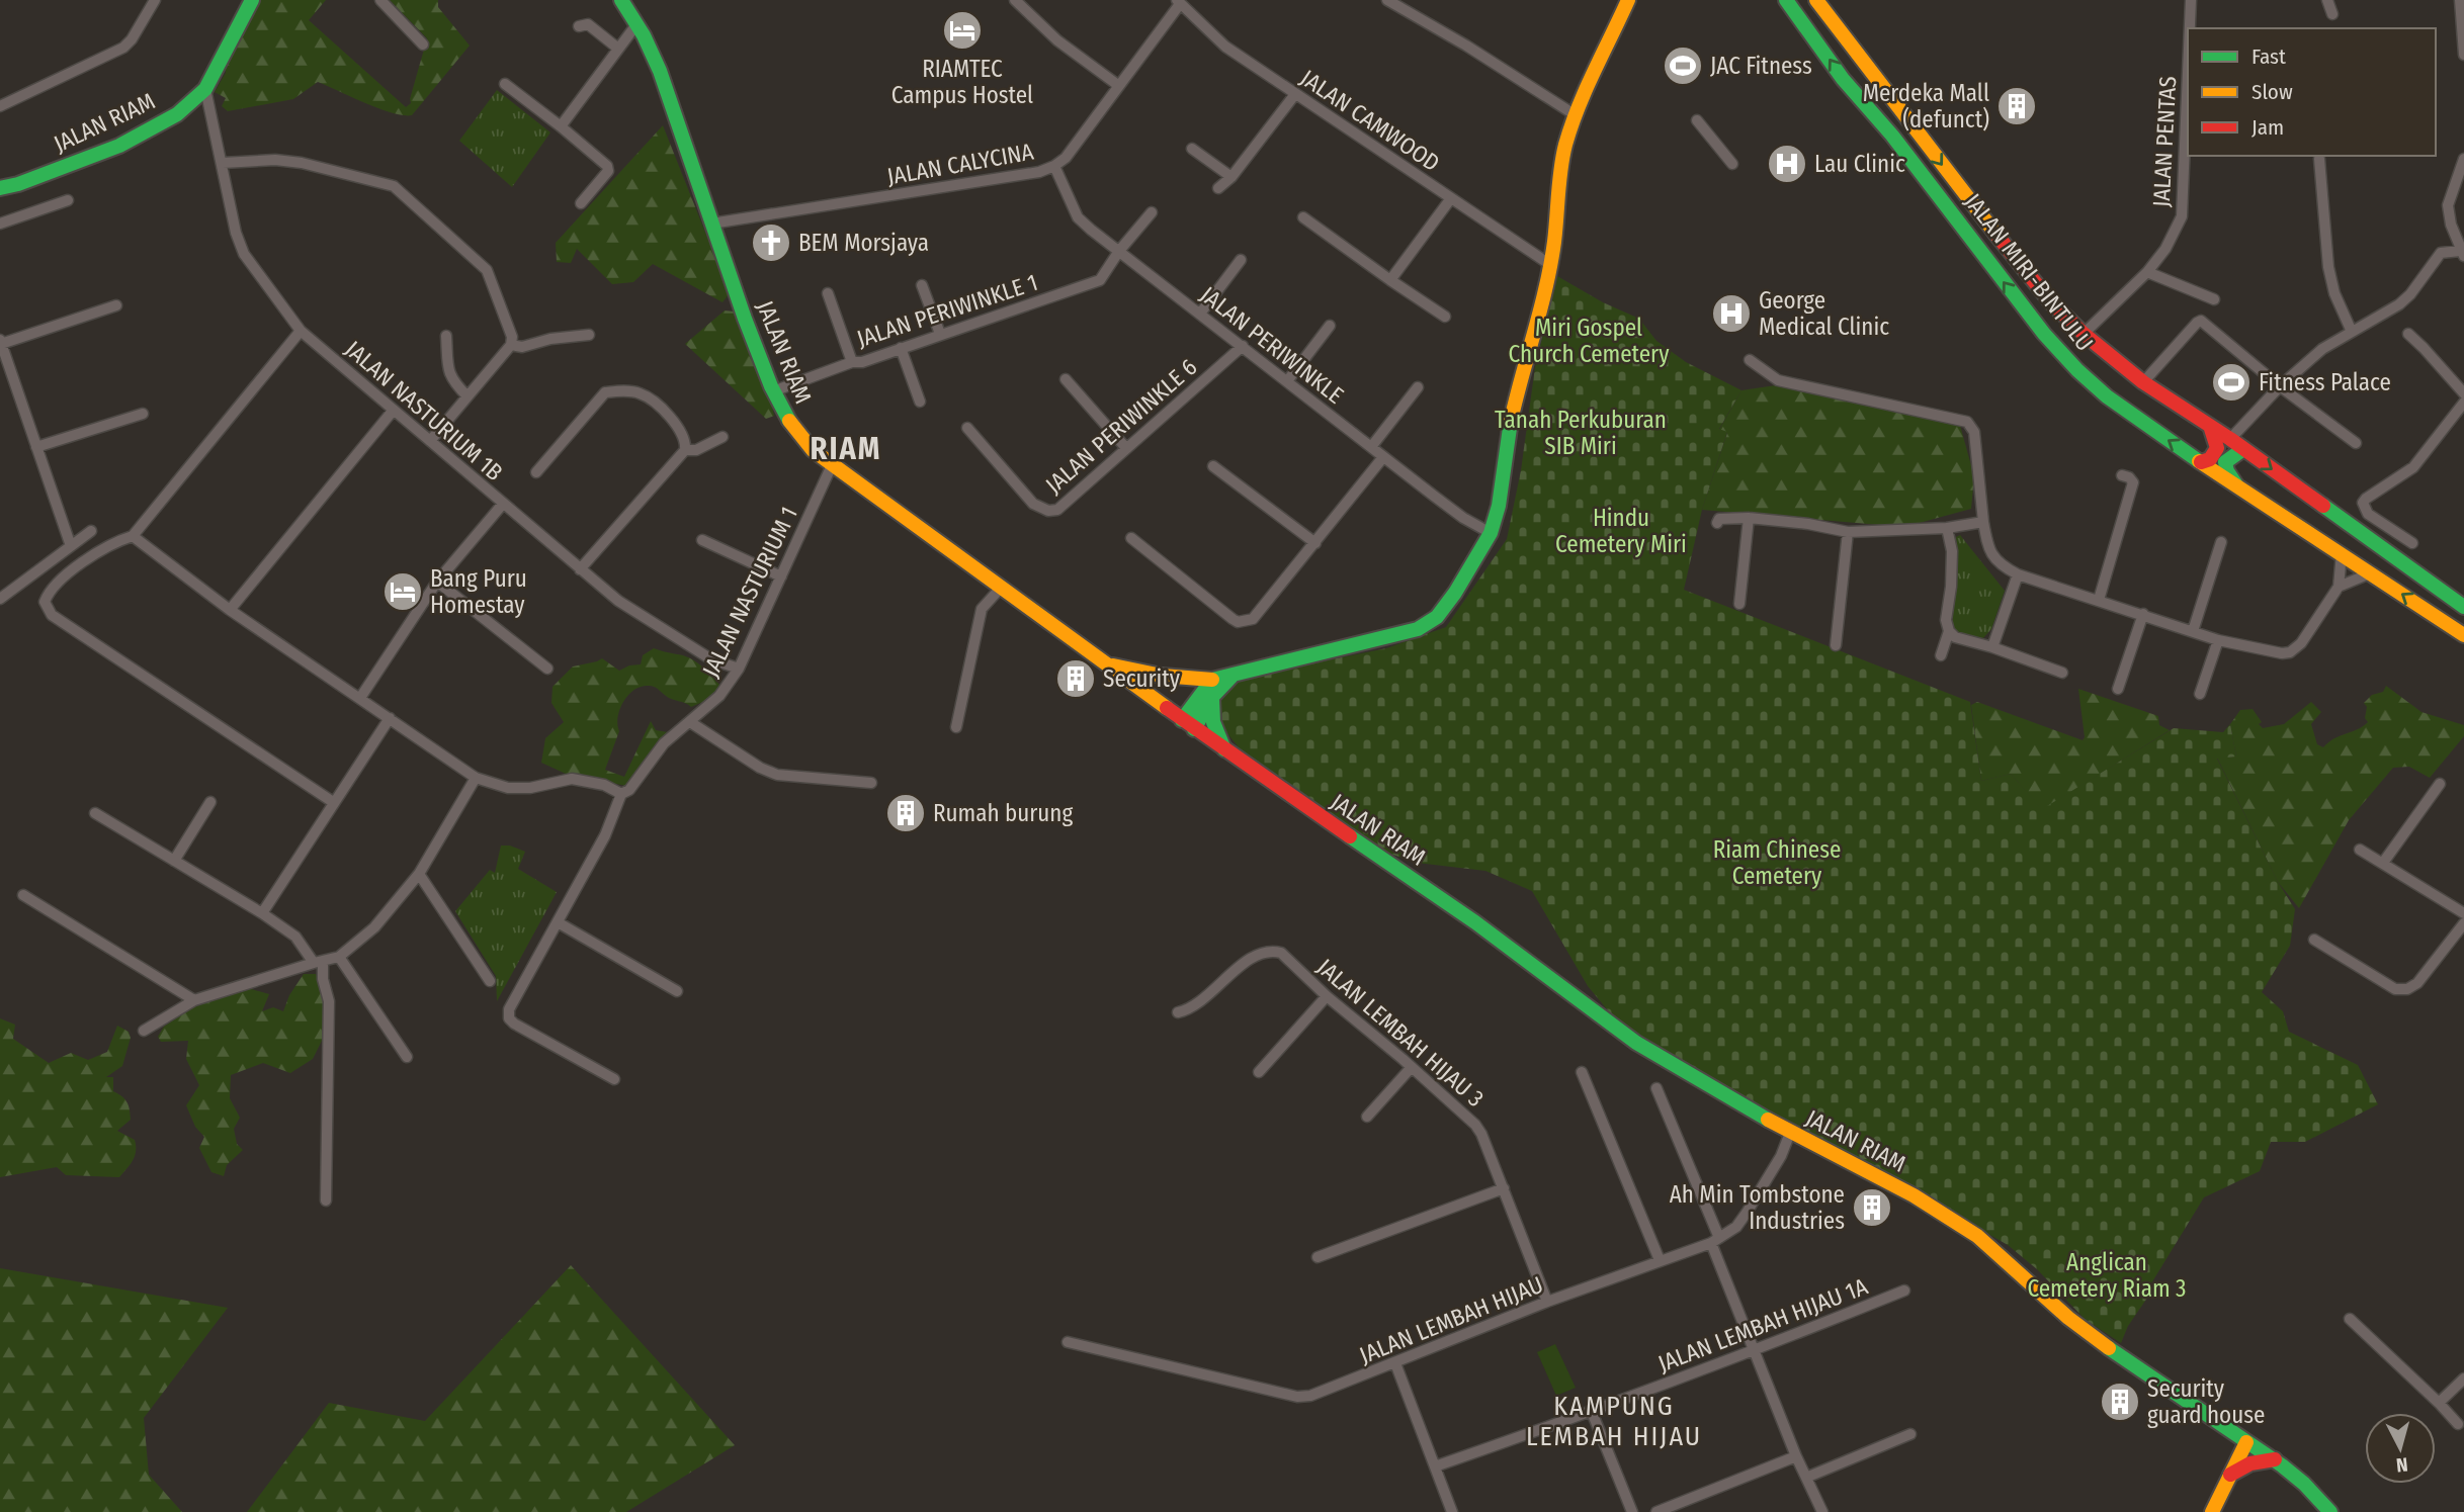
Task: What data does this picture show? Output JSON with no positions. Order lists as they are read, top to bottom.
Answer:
{
  "streets": {
    "main road": ["JALAN RIAM", "JALAN MIRI-BINTULU"],
    "street": [
      "JALAN CAMWOOD",
      "JALAN PENTAS",
      "JALAN CALYCINA",
      "JALAN PERIWINKLE 1",
      "JALAN PERIWINKLE",
      "JALAN NASTURIUM 1B",
      "JALAN PERIWINKLE 6",
      "JALAN NASTURIUM 1",
      "JALAN LEMBAH HIJAU 3",
      "JALAN LEMBAH HIJAU",
      "JALAN LEMBAH HIJAU 1A"
    ]
  },
  "crossings": [
    ["JALAN CAMWOOD", "JALAN CALYCINA"],
    ["JALAN RIAM", "JALAN CALYCINA"],
    ["JALAN RIAM", "JALAN PERIWINKLE 1"],
    ["JALAN RIAM", "JALAN NASTURIUM 1B"],
    ["JALAN RIAM", "JALAN NASTURIUM 1"],
    ["JALAN RIAM", "JALAN LEMBAH HIJAU"],
    ["JALAN PENTAS", "JALAN MIRI-BINTULU"],
    ["JALAN CALYCINA", "JALAN PERIWINKLE"],
    ["JALAN PERIWINKLE 1", "JALAN PERIWINKLE"],
    ["JALAN PERIWINKLE", "JALAN PERIWINKLE 6"],
    ["JALAN NASTURIUM 1B", "JALAN NASTURIUM 1"],
    ["JALAN LEMBAH HIJAU 3", "JALAN LEMBAH HIJAU"]
  ],
  "districts": ["RIAM", "KAMPUNG LEMBAH HIJAU"],
  "parks": [
    "Miri Gospel Church Cemetery",
    "Tanah Perkuburan SIB Miri",
    "Hindu Cemetery Miri",
    "Riam Chinese Cemetery",
    "Anglican Cemetery Riam 3"
  ],
  "places": {
    "hotel": ["RIAMTEC Campus Hostel", "Bang Puru Homestay"],
    "sports": ["JAC Fitness", "Fitness Palace"],
    "building": [
      "Merdeka Mall (defunct)",
      "Security",
      "Rumah burung",
      "Ah Min Tombstone Industries",
      "Security guard house"
    ],
    "hospital": ["Lau Clinic", "George Medical Clinic"],
    "church": ["BEM Morsjaya"]
  },
  "legend": ["Fast", "Slow", "Jam"],
  "north": "bottom"
}
